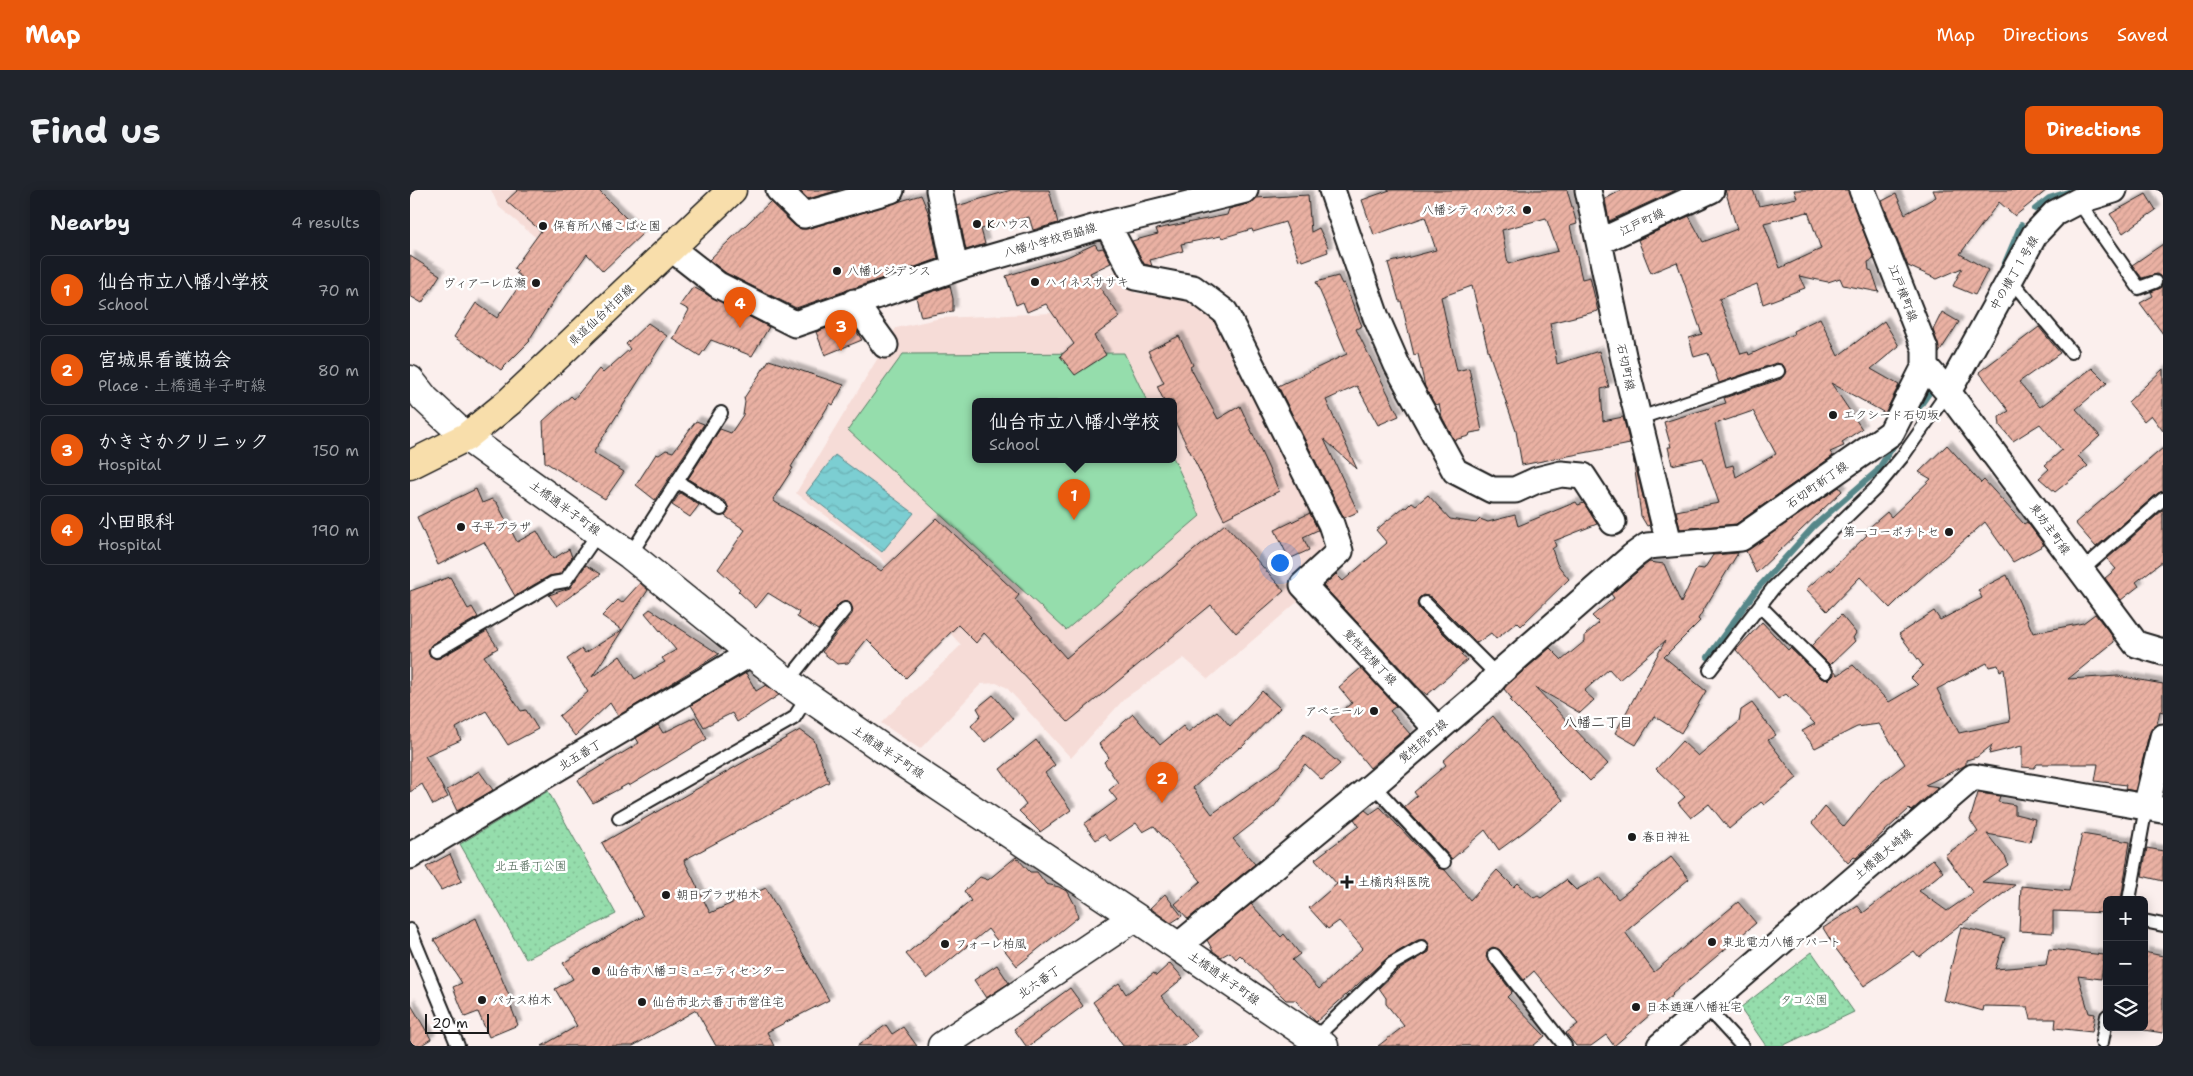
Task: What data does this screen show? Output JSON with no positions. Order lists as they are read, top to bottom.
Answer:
{
  "streets": {
    "main road": ["県道仙台村田線"],
    "street": [
      "江戸町線",
      "八幡小学校西脇線",
      "中の横丁１号線",
      "江戸横町線",
      "石切町線",
      "石切町新丁線",
      "土橋通半子町線",
      "東坊主町線",
      "覚性院横丁線",
      "覚性院町線",
      "北五番丁",
      "土橋通大崎線",
      "北六番丁"
    ]
  },
  "crossings": [
    ["江戸町線", "石切町線"],
    ["八幡小学校西脇線", "県道仙台村田線"],
    ["八幡小学校西脇線", "覚性院横丁線"],
    ["中の横丁１号線", "江戸横町線"],
    ["中の横丁１号線", "石切町新丁線"],
    ["中の横丁１号線", "東坊主町線"],
    ["江戸横町線", "石切町新丁線"],
    ["江戸横町線", "東坊主町線"],
    ["県道仙台村田線", "土橋通半子町線"],
    ["石切町線", "石切町新丁線"],
    ["石切町線", "覚性院町線"],
    ["石切町新丁線", "東坊主町線"],
    ["石切町新丁線", "覚性院町線"],
    ["土橋通半子町線", "覚性院町線"],
    ["土橋通半子町線", "北五番丁"],
    ["土橋通半子町線", "北六番丁"],
    ["覚性院横丁線", "覚性院町線"]
  ],
  "districts": ["八幡二丁目"],
  "parks": ["北五番丁公園", "タコ公園"],
  "places": {
    "other": [
      "八幡シティハウス",
      "Kハウス",
      "保育所八幡こばと園",
      "八幡レジデンス",
      "ハイネスササキ",
      "ヴィアーレ広瀬",
      "エクシード石切坂",
      "子平プラザ",
      "第一コーポチトセ",
      "アベニール",
      "春日神社",
      "朝日プラザ柏木",
      "東北電力八幡アパート",
      "フォーレ柏風",
      "仙台市八幡コミュニティセンター",
      "パナス柏木",
      "仙台市北六番丁市営住宅",
      "日本通運八幡社宅"
    ],
    "health": ["土橋内科医院"]
  },
  "scale_bar": "20 m",
  "page": {
    "header": "Map",
    "nav": ["Map", "Directions", "Saved"],
    "buttons": "Directions",
    "title": "Find us",
    "heading": ["Nearby", "4 results"],
    "list": [
      {
        "mark": "1",
        "name": "仙台市立八幡小学校",
        "note": "School",
        "value": "70 m"
      },
      {
        "mark": "2",
        "name": "宮城県看護協会",
        "note": "Place · 土橋通半子町線",
        "value": "80 m"
      },
      {
        "mark": "3",
        "name": "かきさかクリニック",
        "note": "Hospital",
        "value": "150 m"
      },
      {
        "mark": "4",
        "name": "小田眼科",
        "note": "Hospital",
        "value": "190 m"
      }
    ],
    "pins": [
      "4",
      "3",
      "1",
      "2"
    ],
    "popup": ["仙台市立八幡小学校", "School"],
    "map_buttons": ["+", "−"],
    "scale": "20 m"
  }
}
